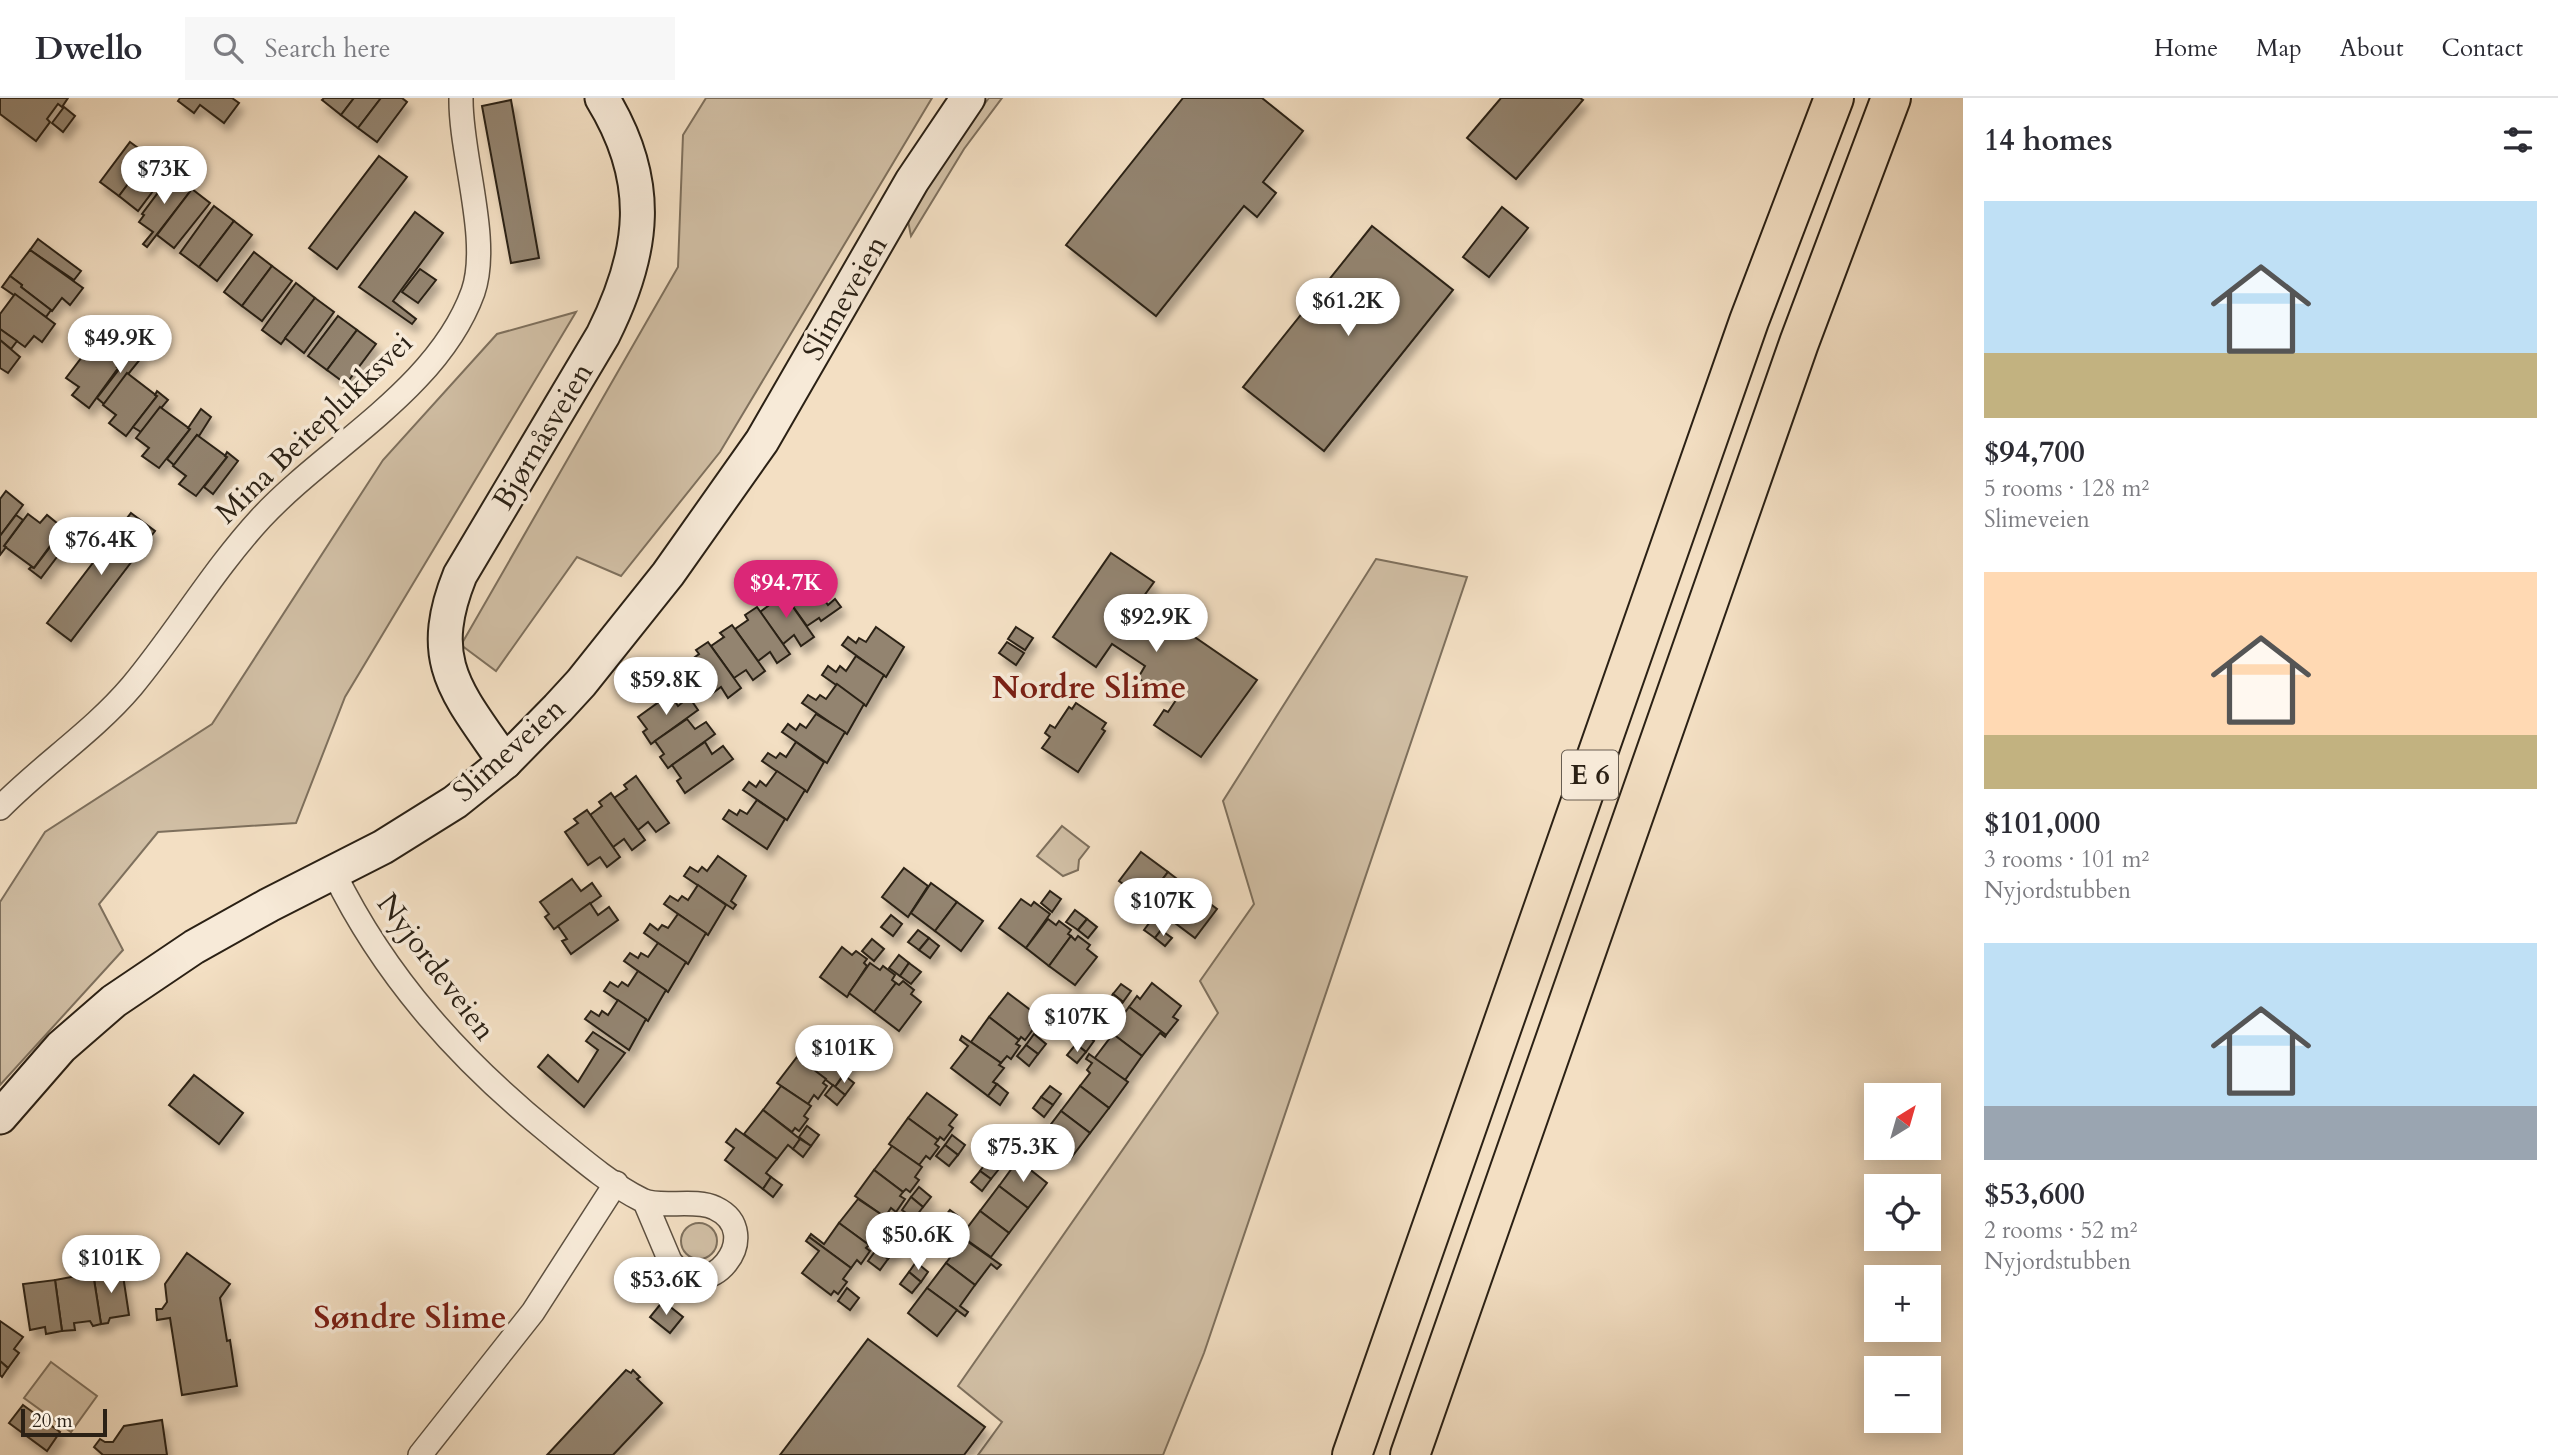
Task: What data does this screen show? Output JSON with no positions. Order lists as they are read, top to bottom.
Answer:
{
  "streets": {
    "highway": ["E 6"],
    "street": [
      "Slimeveien",
      "Mina Beiteplukksvei",
      "Bjørnåsveien",
      "Nyjordeveien"
    ]
  },
  "crossings": [
    ["Slimeveien", "Bjørnåsveien"],
    ["Slimeveien", "Nyjordeveien"]
  ],
  "districts": ["Nordre Slime", "Søndre Slime"],
  "scale_bar": "20 m",
  "north": "top right",
  "page": {
    "header": "Dwello",
    "search": "Search here",
    "nav": [
      "Home",
      "Map",
      "About",
      "Contact"
    ],
    "heading": "14 homes",
    "price": [
      "$73K",
      "$61.2K",
      "$49.9K",
      "$76.4K",
      "$94.7K",
      "$92.9K",
      "$59.8K",
      "$107K",
      "$107K",
      "$101K",
      "$75.3K",
      "$50.6K",
      "$101K",
      "$53.6K"
    ],
    "list": [
      {
        "name": "$94,700",
        "note": "5 rooms · 128 m² · Slimeveien"
      },
      {
        "name": "$101,000",
        "note": "3 rooms · 101 m² · Nyjordstubben"
      },
      {
        "name": "$53,600",
        "note": "2 rooms · 52 m² · Nyjordstubben"
      }
    ],
    "map_buttons": ["+", "−"],
    "scale": "20 m"
  }
}
